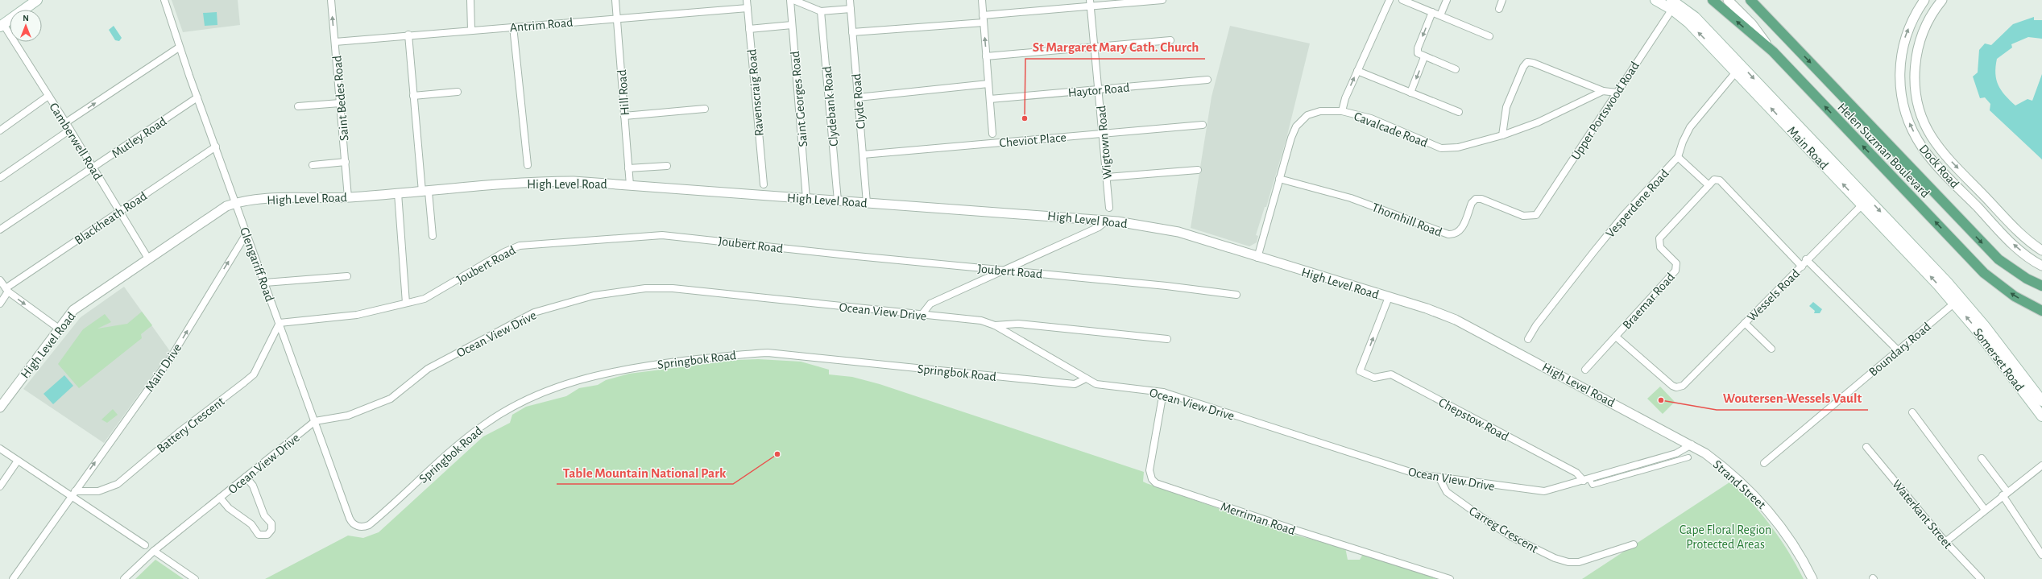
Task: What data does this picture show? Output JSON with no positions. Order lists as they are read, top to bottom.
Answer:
{
  "streets": {
    "main road": ["Main Road", "Helen Suzman Boulevard", "Somerset Road"],
    "street": [
      "Antrim Road",
      "Haytor Road",
      "Hill Road",
      "Ravenscraig Road",
      "Saint Bedes Road",
      "Saint Georges Road",
      "Clyde Road",
      "Clydebank Road",
      "Upper Portswood Road",
      "Cavalcade Road",
      "Mutley Road",
      "Cheviot Place",
      "Camberwell Road",
      "Wigtown Road",
      "Dock Road",
      "High Level Road",
      "Vesperdene Road",
      "Blackheath Road",
      "Thornhill Road",
      "Joubert Road",
      "Glengariff Road",
      "Wessels Road",
      "Braemar Road",
      "Ocean View Drive",
      "Boundary Road",
      "Springbok Road",
      "Main Drive",
      "Chepstow Road",
      "Battery Crescent",
      "Strand Street",
      "Waterkant Street",
      "Merriman Road",
      "Carreg Crescent"
    ]
  },
  "crossings": [
    ["Antrim Road", "Hill Road"],
    ["Antrim Road", "Ravenscraig Road"],
    ["Antrim Road", "Saint Bedes Road"],
    ["Haytor Road", "Wigtown Road"],
    ["Hill Road", "High Level Road"],
    ["Saint Bedes Road", "High Level Road"],
    ["Saint Georges Road", "High Level Road"],
    ["Clyde Road", "Cheviot Place"],
    ["Clyde Road", "High Level Road"],
    ["Clydebank Road", "High Level Road"],
    ["Upper Portswood Road", "Main Road"],
    ["Upper Portswood Road", "Thornhill Road"],
    ["Cavalcade Road", "High Level Road"],
    ["Cavalcade Road", "Thornhill Road"],
    ["Mutley Road", "Camberwell Road"],
    ["Mutley Road", "Glengariff Road"],
    ["Cheviot Place", "Wigtown Road"],
    ["Camberwell Road", "High Level Road"],
    ["Camberwell Road", "Blackheath Road"],
    ["Main Road", "Vesperdene Road"],
    ["Main Road", "Wessels Road"],
    ["Main Road", "Boundary Road"],
    ["Main Road", "Somerset Road"],
    ["High Level Road", "Glengariff Road"],
    ["High Level Road", "Ocean View Drive"],
    ["High Level Road", "Chepstow Road"],
    ["High Level Road", "Strand Street"],
    ["Blackheath Road", "Glengariff Road"],
    ["Joubert Road", "Glengariff Road"],
    ["Joubert Road", "Battery Crescent"],
    ["Glengariff Road", "Ocean View Drive"],
    ["Glengariff Road", "Springbok Road"],
    ["Glengariff Road", "Main Drive"],
    ["Glengariff Road", "Battery Crescent"],
    ["Wessels Road", "Braemar Road"],
    ["Ocean View Drive", "Springbok Road"],
    ["Ocean View Drive", "Chepstow Road"],
    ["Ocean View Drive", "Strand Street"],
    ["Ocean View Drive", "Merriman Road"],
    ["Ocean View Drive", "Carreg Crescent"],
    ["Boundary Road", "Somerset Road"],
    ["Main Drive", "Battery Crescent"]
  ],
  "one_way": ["Main Drive", "Chepstow Road"],
  "parks": ["Cape Floral Region Protected Areas"],
  "places": ["St Margaret Mary Cath. Church", "Woutersen-Wessels Vault", "Table Mountain National Park"],
  "north": "top"
}
